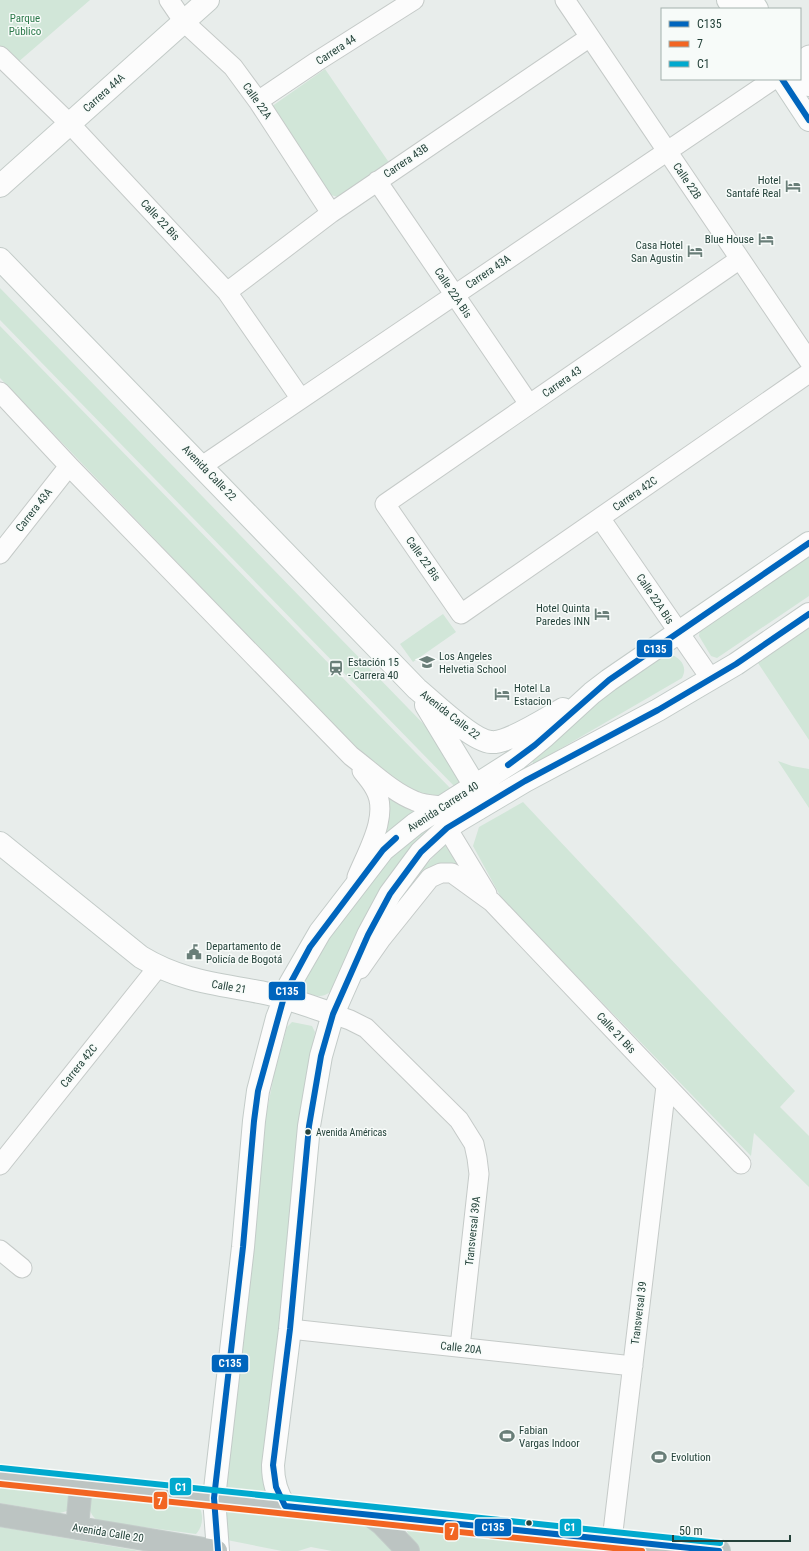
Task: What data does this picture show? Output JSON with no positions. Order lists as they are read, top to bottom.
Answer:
{
  "streets": {
    "highway": ["Avenida Calle 20"],
    "main road": [
      "Carrera 44A",
      "Avenida Calle 22",
      "Avenida Carrera 40",
      "Calle 21"
    ],
    "street": [
      "Carrera 44",
      "Calle 22A",
      "Carrera 43B",
      "Calle 22B",
      "Calle 22 Bis",
      "Carrera 43A",
      "Calle 22A Bis",
      "Carrera 43",
      "Carrera 42C",
      "Calle 21 Bis",
      "Transversal 39A",
      "Transversal 39",
      "Calle 20A"
    ]
  },
  "crossings": [
    ["Carrera 44", "Calle 22A"],
    ["Carrera 44A", "Calle 22A"],
    ["Carrera 44A", "Calle 22 Bis"],
    ["Calle 22A", "Carrera 43B"],
    ["Carrera 43B", "Calle 22B"],
    ["Carrera 43B", "Calle 22 Bis"],
    ["Carrera 43B", "Calle 22A Bis"],
    ["Calle 22B", "Carrera 43A"],
    ["Calle 22B", "Carrera 43"],
    ["Calle 22 Bis", "Carrera 43A"],
    ["Calle 22 Bis", "Carrera 43"],
    ["Calle 22 Bis", "Carrera 42C"],
    ["Carrera 43A", "Calle 22A Bis"],
    ["Carrera 43A", "Avenida Calle 22"],
    ["Calle 22A Bis", "Carrera 43"],
    ["Calle 22A Bis", "Carrera 42C"],
    ["Calle 22A Bis", "Avenida Carrera 40"],
    ["Avenida Calle 22", "Avenida Carrera 40"],
    ["Carrera 42C", "Calle 21"],
    ["Avenida Carrera 40", "Calle 21"],
    ["Avenida Carrera 40", "Calle 21 Bis"],
    ["Avenida Carrera 40", "Calle 20A"],
    ["Avenida Carrera 40", "Avenida Calle 20"],
    ["Calle 21", "Calle 21 Bis"],
    ["Calle 21", "Transversal 39A"],
    ["Calle 21 Bis", "Transversal 39"],
    ["Transversal 39A", "Calle 20A"],
    ["Transversal 39", "Calle 20A"]
  ],
  "parks": ["Parque Público"],
  "places": {
    "hotel": [
      "Hotel Santafé Real",
      "Blue House",
      "Casa Hotel San Agustin",
      "Hotel Quinta Paredes INN",
      "Hotel La Estacion"
    ],
    "school or university": ["Los Angeles Helvetia School"],
    "station": ["Estación 15 - Carrera 40"],
    "public building": ["Departamento de Policía de Bogotá"],
    "other": ["Avenida Américas"],
    "sports": ["Fabian Vargas Indoor", "Evolution"]
  },
  "lines": ["transit line C135", "transit line C1", "transit line 7"],
  "legend": ["C135", "7", "C1"],
  "scale_bar": "50 m"
}
